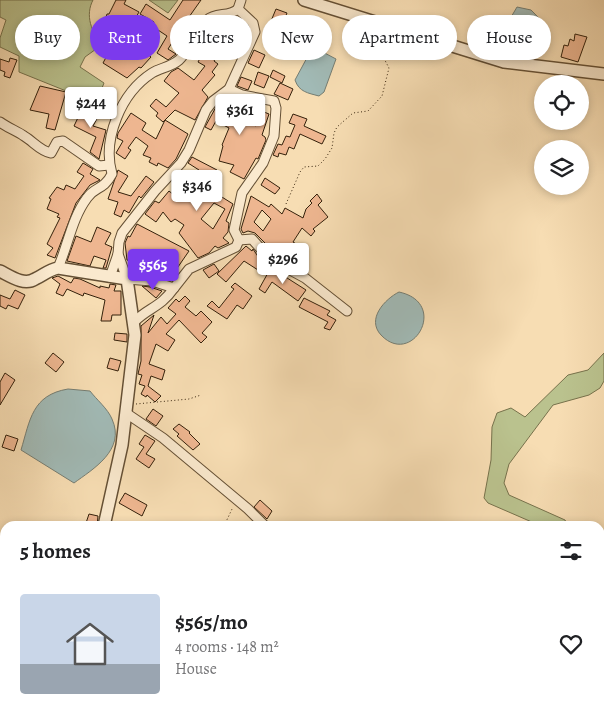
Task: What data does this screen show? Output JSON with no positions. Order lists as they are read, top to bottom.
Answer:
{
  "page": {
    "chip": [
      "Buy",
      "Rent",
      "Filters",
      "New",
      "Apartment",
      "House"
    ],
    "price": [
      "$244",
      "$361",
      "$346",
      "$296",
      "$565"
    ],
    "heading": "5 homes",
    "list": [
      {
        "name": "$565/mo",
        "note": "4 rooms · 148 m² · House"
      }
    ]
  }
}
